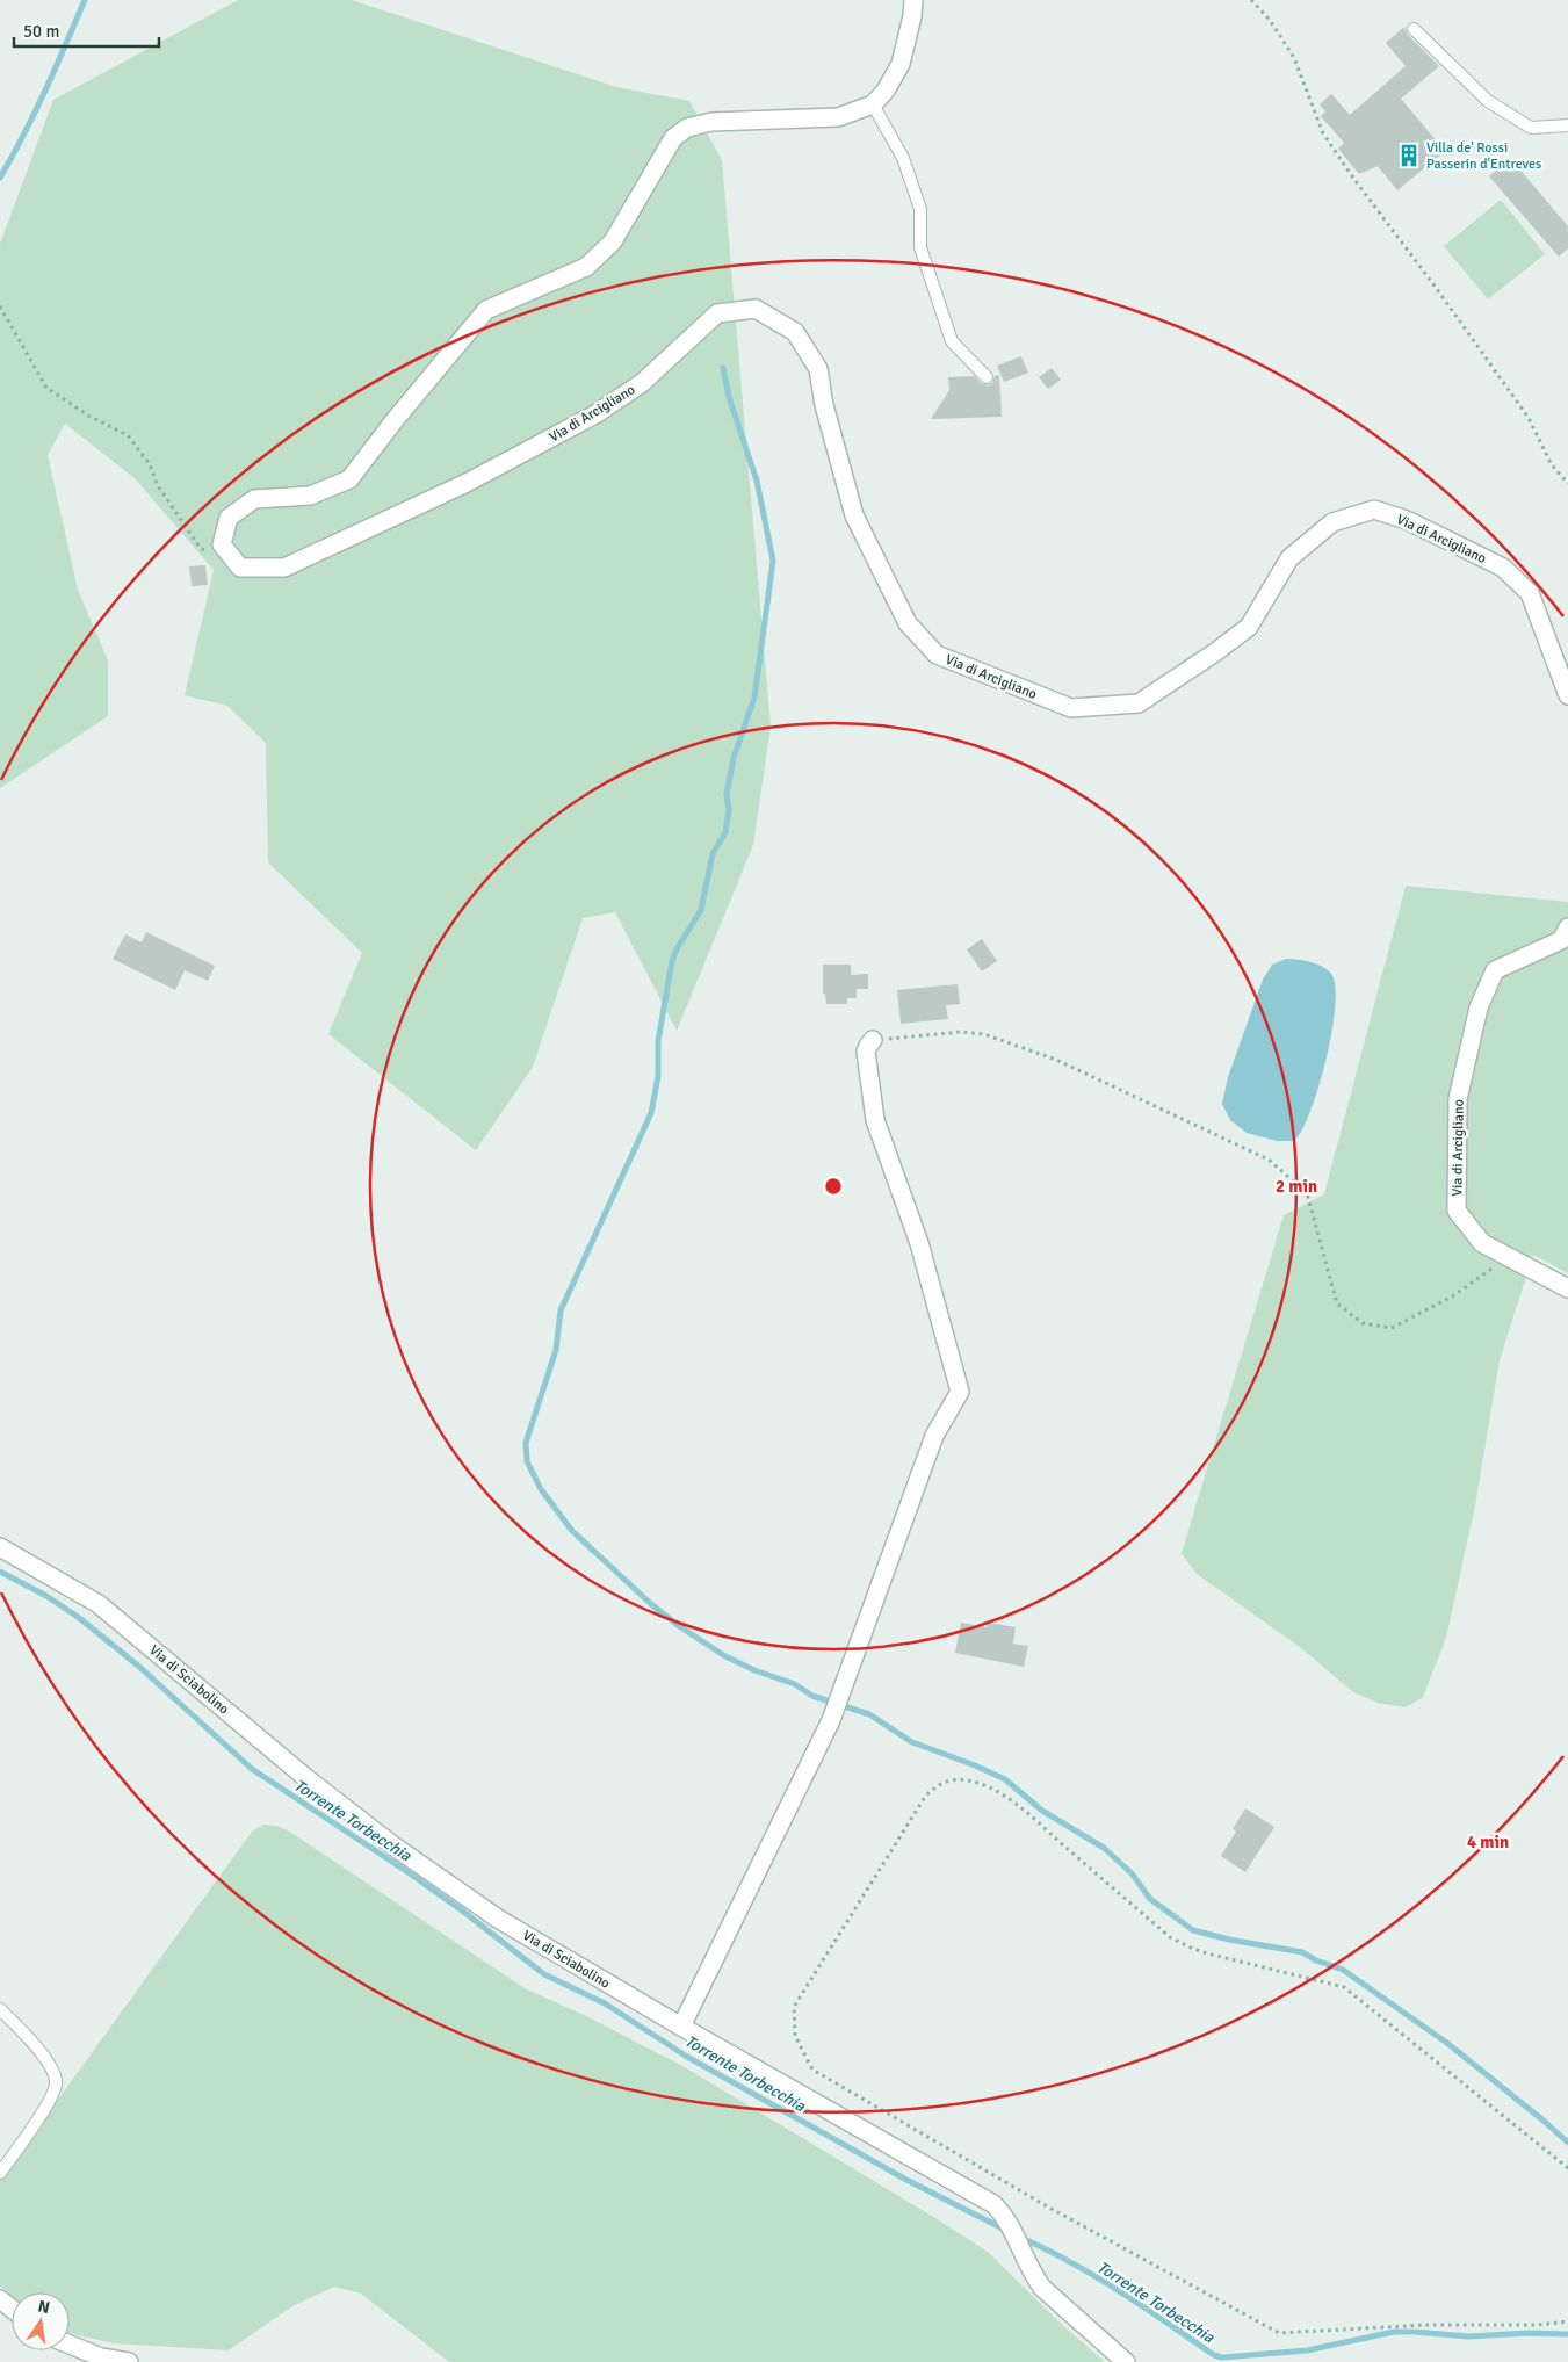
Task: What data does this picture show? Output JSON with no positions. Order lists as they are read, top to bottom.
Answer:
{
  "streets": {
    "street": ["Via di Arcigliano", "Via di Sciabolino"]
  },
  "water": ["Torrente Torbecchia"],
  "places": {
    "building": ["Villa de' Rossi Passerin d'Entreves"]
  },
  "scale_bar": "50 m",
  "north": "top",
  "rings": ["2 min", "4 min"]
}
